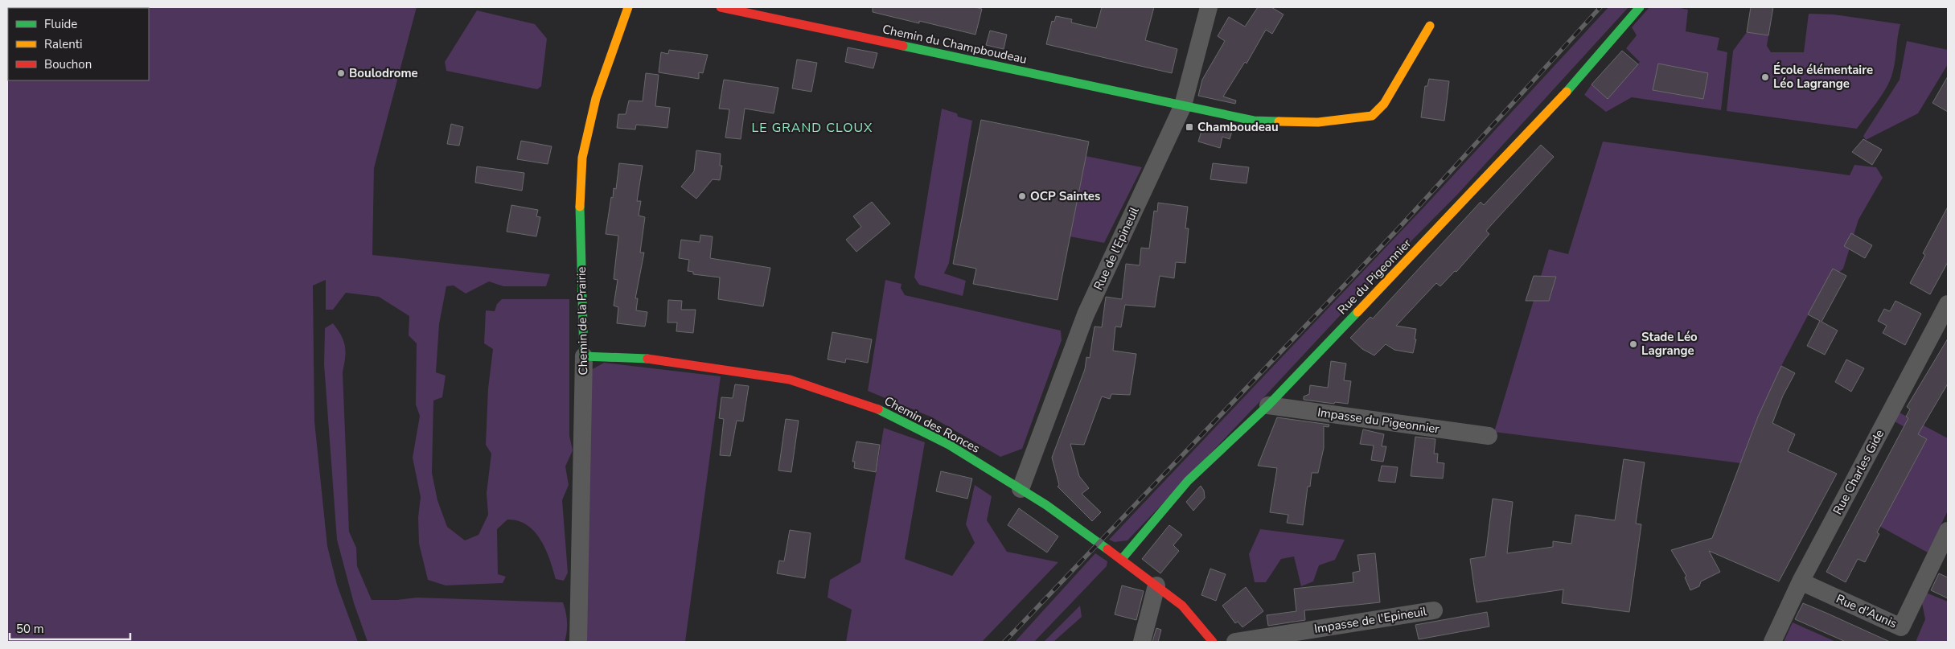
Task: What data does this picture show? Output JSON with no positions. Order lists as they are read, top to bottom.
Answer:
{
  "streets": {
    "street": [
      "Chemin du Champboudeau",
      "Rue de l'Epineuil",
      "Rue du Pigeonnier",
      "Chemin de la Prairie",
      "Impasse du Pigeonnier",
      "Chemin des Ronces",
      "Rue Charles Gide",
      "Rue d'Aunis",
      "Impasse de l'Epineuil"
    ]
  },
  "crossings": [
    ["Chemin du Champboudeau", "Rue de l'Epineuil"],
    ["Rue de l'Epineuil", "Chemin des Ronces"],
    ["Rue du Pigeonnier", "Impasse du Pigeonnier"],
    ["Rue du Pigeonnier", "Chemin des Ronces"],
    ["Chemin de la Prairie", "Chemin des Ronces"],
    ["Rue Charles Gide", "Rue d'Aunis"]
  ],
  "districts": ["LE GRAND CLOUX"],
  "places": {
    "other": [
      "Boulodrome",
      "École élémentaire Léo Lagrange",
      "OCP Saintes",
      "Stade Léo Lagrange"
    ],
    "transit": ["Chamboudeau"]
  },
  "legend": ["Fluide", "Ralenti", "Bouchon"],
  "scale_bar": "50 m"
}
